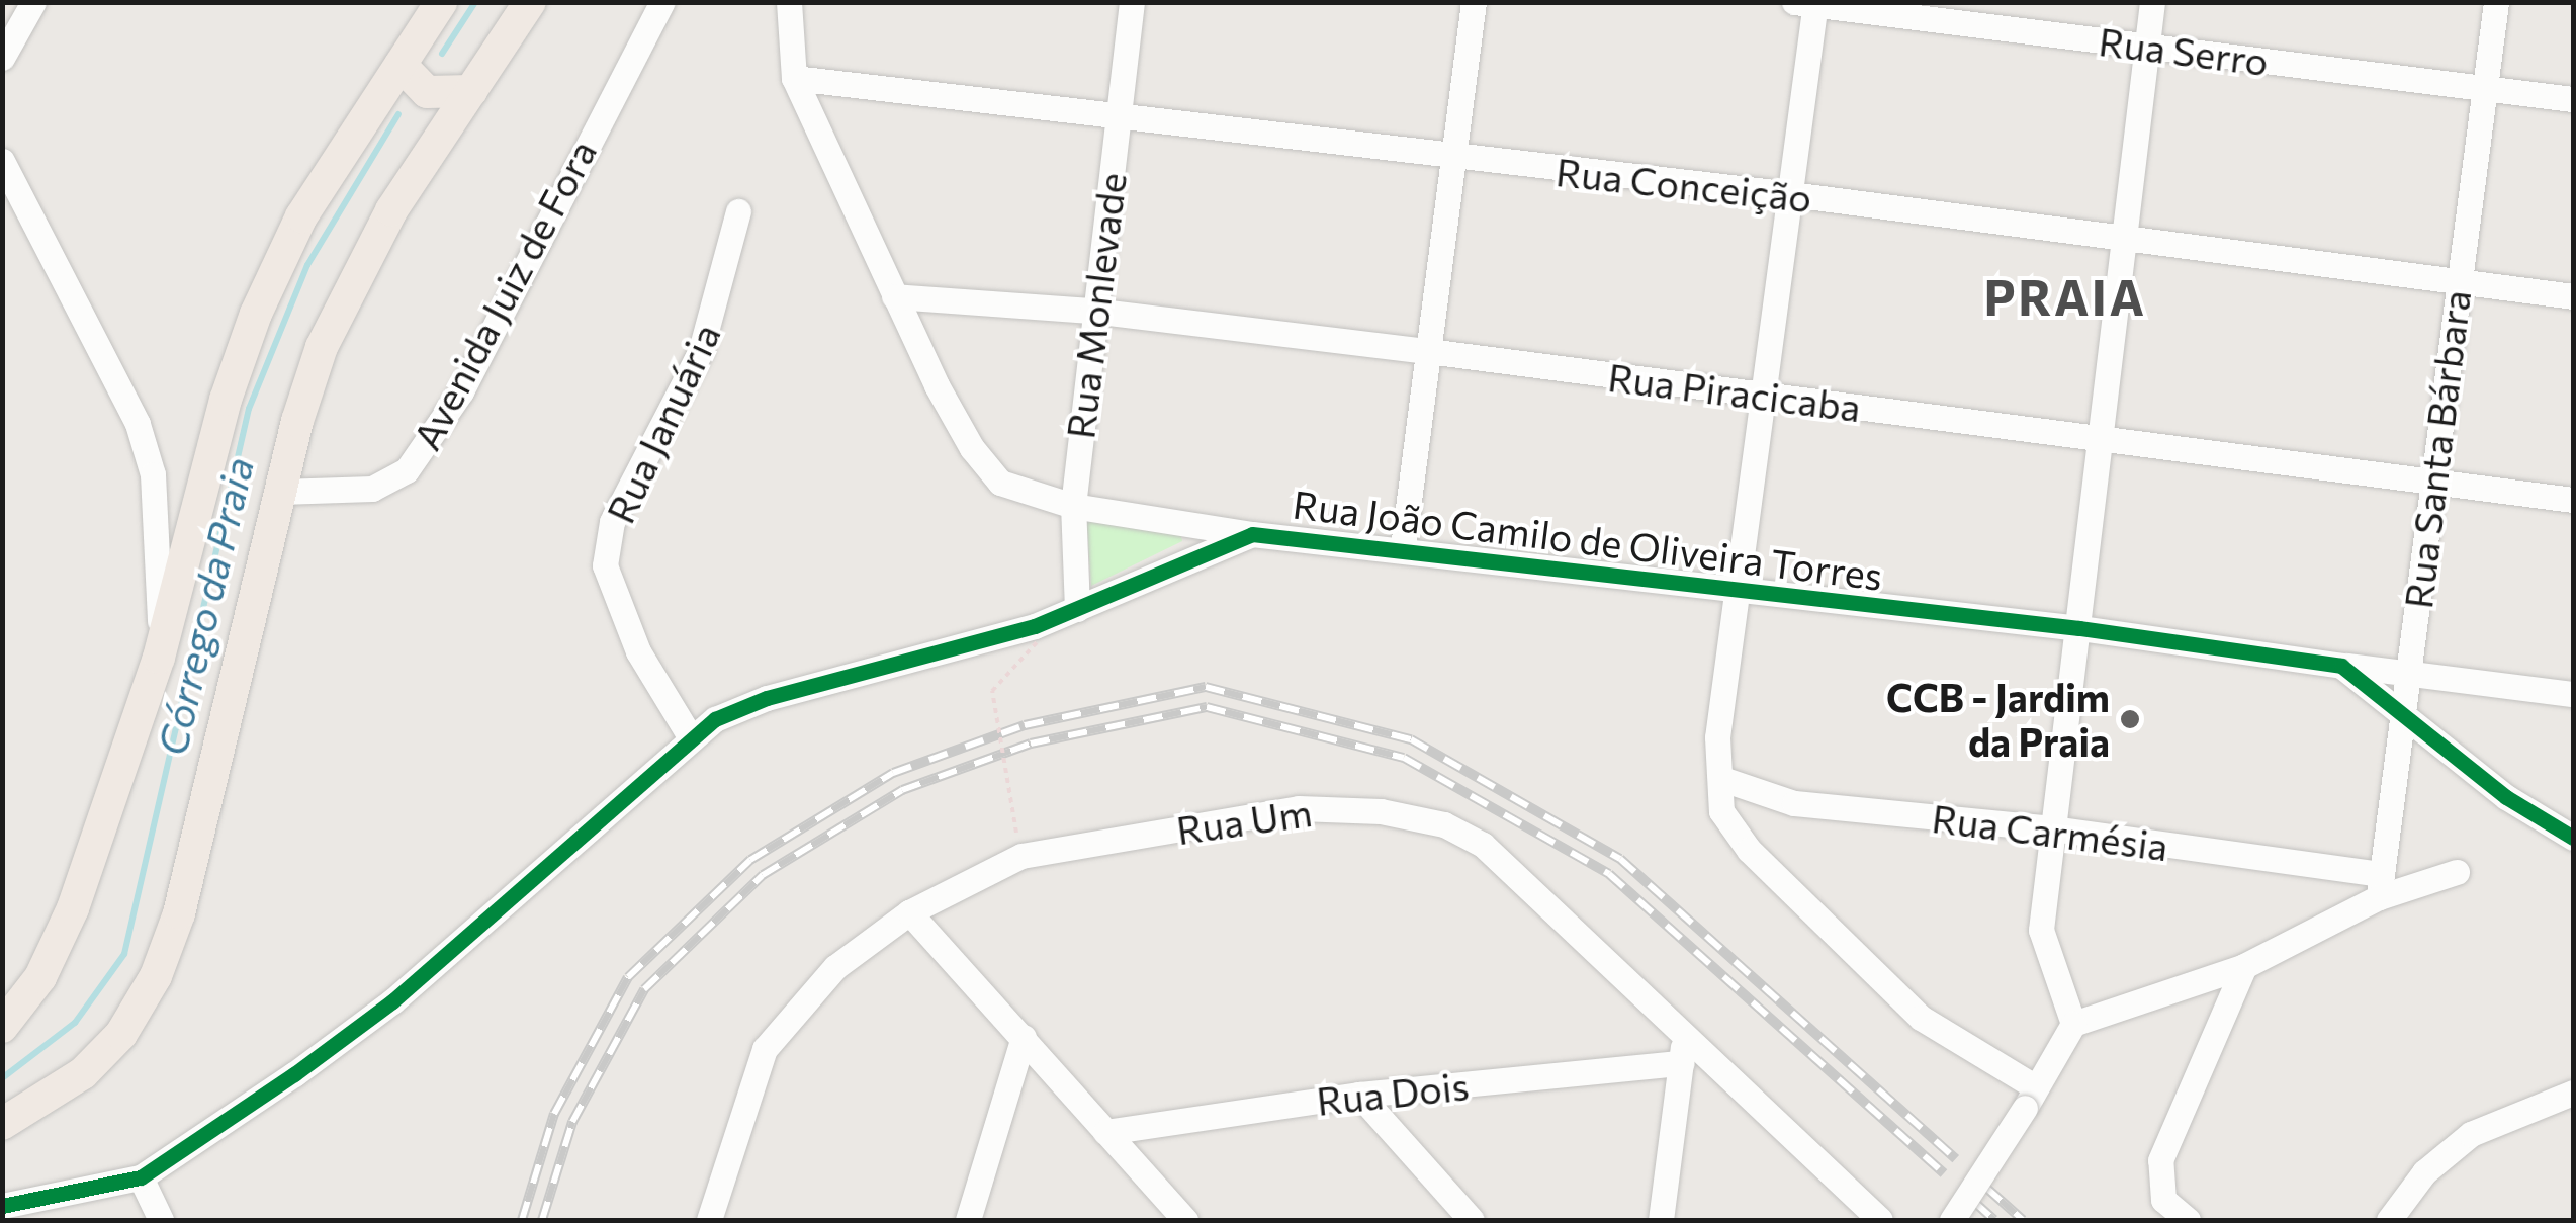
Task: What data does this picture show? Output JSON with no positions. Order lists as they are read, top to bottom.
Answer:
{
  "streets": {
    "street": [
      "Rua Serro",
      "Rua Conceição",
      "Avenida Juiz de Fora",
      "Rua Monlevade",
      "Rua Piracicaba",
      "Rua Januária",
      "Rua Santa Bárbara",
      "Rua João Camilo de Oliveira Torres",
      "Rua Um",
      "Rua Carmésia",
      "Rua Dois"
    ]
  },
  "crossings": [
    ["Rua Serro", "Rua Santa Bárbara"],
    ["Rua Conceição", "Rua Monlevade"],
    ["Rua Conceição", "Rua Santa Bárbara"],
    ["Rua Monlevade", "Rua Piracicaba"],
    ["Rua Monlevade", "Rua João Camilo de Oliveira Torres"],
    ["Rua Piracicaba", "Rua Santa Bárbara"],
    ["Rua Januária", "Rua João Camilo de Oliveira Torres"],
    ["Rua Santa Bárbara", "Rua João Camilo de Oliveira Torres"],
    ["Rua Santa Bárbara", "Rua Carmésia"],
    ["Rua Um", "Rua Dois"]
  ],
  "districts": ["PRAIA"],
  "water": ["Córrego da Praia"],
  "places": ["CCB - Jardim da Praia"]
}
